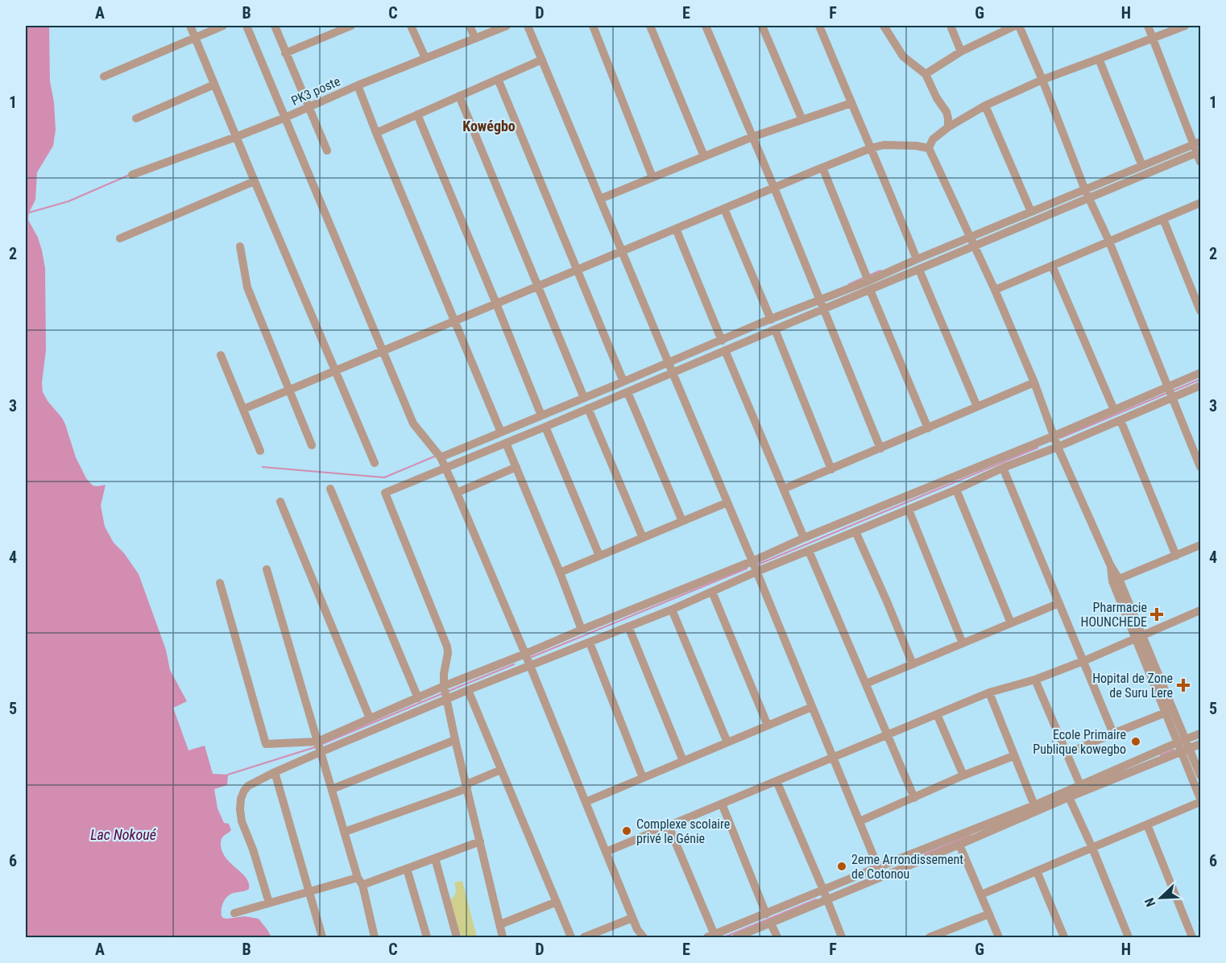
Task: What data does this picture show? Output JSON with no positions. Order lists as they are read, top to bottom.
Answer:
{
  "streets": {
    "street": ["PK3 poste"]
  },
  "districts": ["Kowégbo"],
  "water": ["Lac Nokoué"],
  "places": {
    "health": ["Pharmacie HOUNCHEDE", "Hopital de Zone de Suru Lere"],
    "other": ["Ecole Primaire Publique kowegbo", "Complexe scolaire privé le Génie", "2eme Arrondissement de Cotonou"]
  },
  "north": "bottom left",
  "grid": {
    "columns": [
      "A",
      "B",
      "C",
      "D",
      "E",
      "F",
      "G",
      "H"
    ],
    "rows": [
      "1",
      "2",
      "3",
      "4",
      "5",
      "6"
    ]
  }
}
